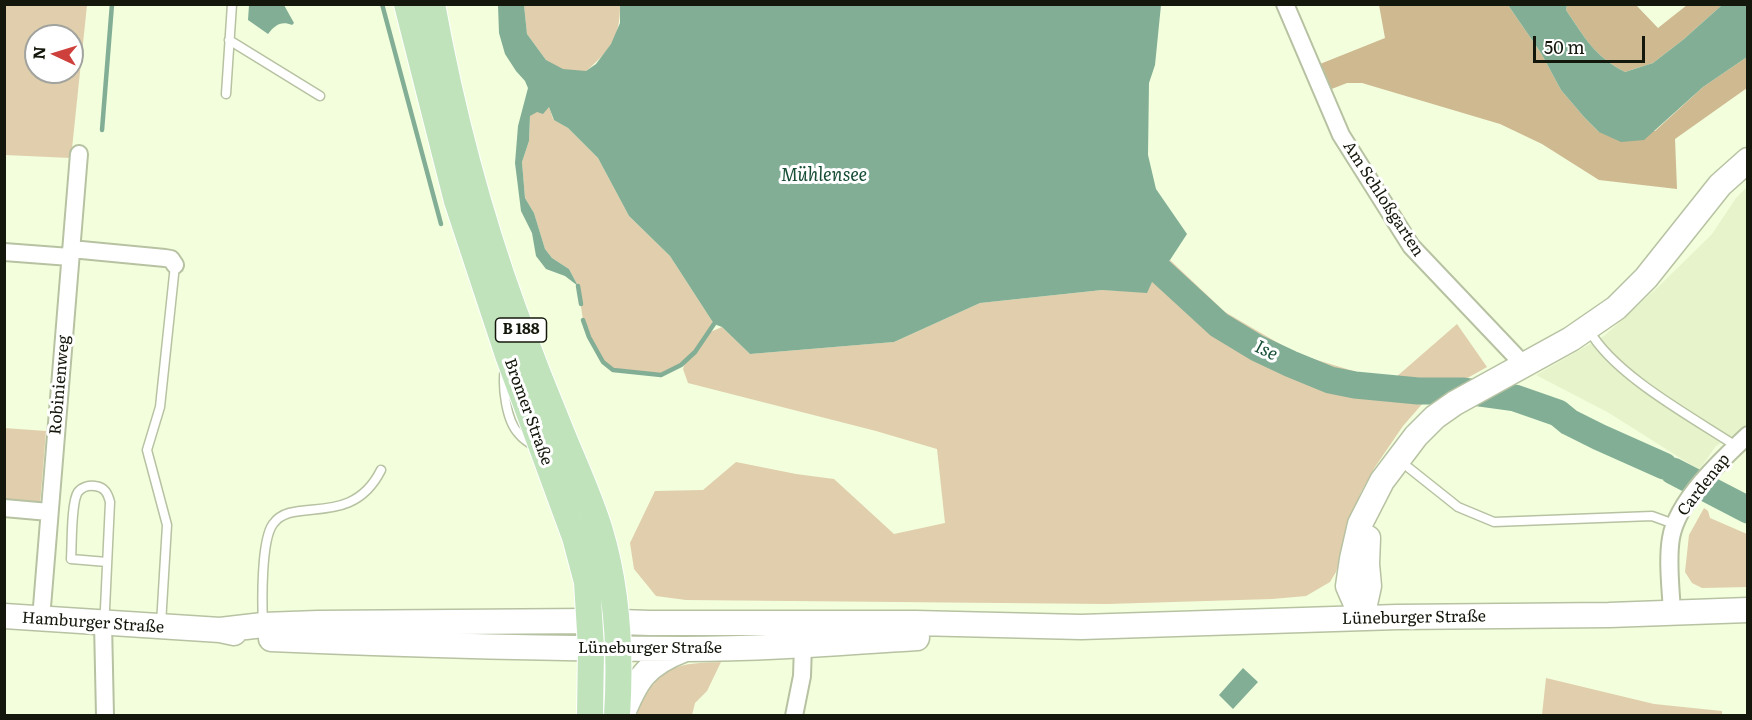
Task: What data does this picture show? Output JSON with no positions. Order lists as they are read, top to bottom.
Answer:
{
  "streets": {
    "main road": ["B 188", "Bromer Straße"],
    "street": [
      "Am Schloßgarten",
      "Robinienweg",
      "Cardenap",
      "Lüneburger Straße",
      "Hamburger Straße"
    ]
  },
  "crossings": [
    ["B 188", "Bromer Straße"],
    ["B 188", "Lüneburger Straße"],
    ["Robinienweg", "Hamburger Straße"],
    ["Bromer Straße", "Lüneburger Straße"],
    ["Cardenap", "Lüneburger Straße"],
    ["Lüneburger Straße", "Hamburger Straße"]
  ],
  "water": ["Mühlensee", "Ise"],
  "scale_bar": "50 m",
  "north": "left"
}
